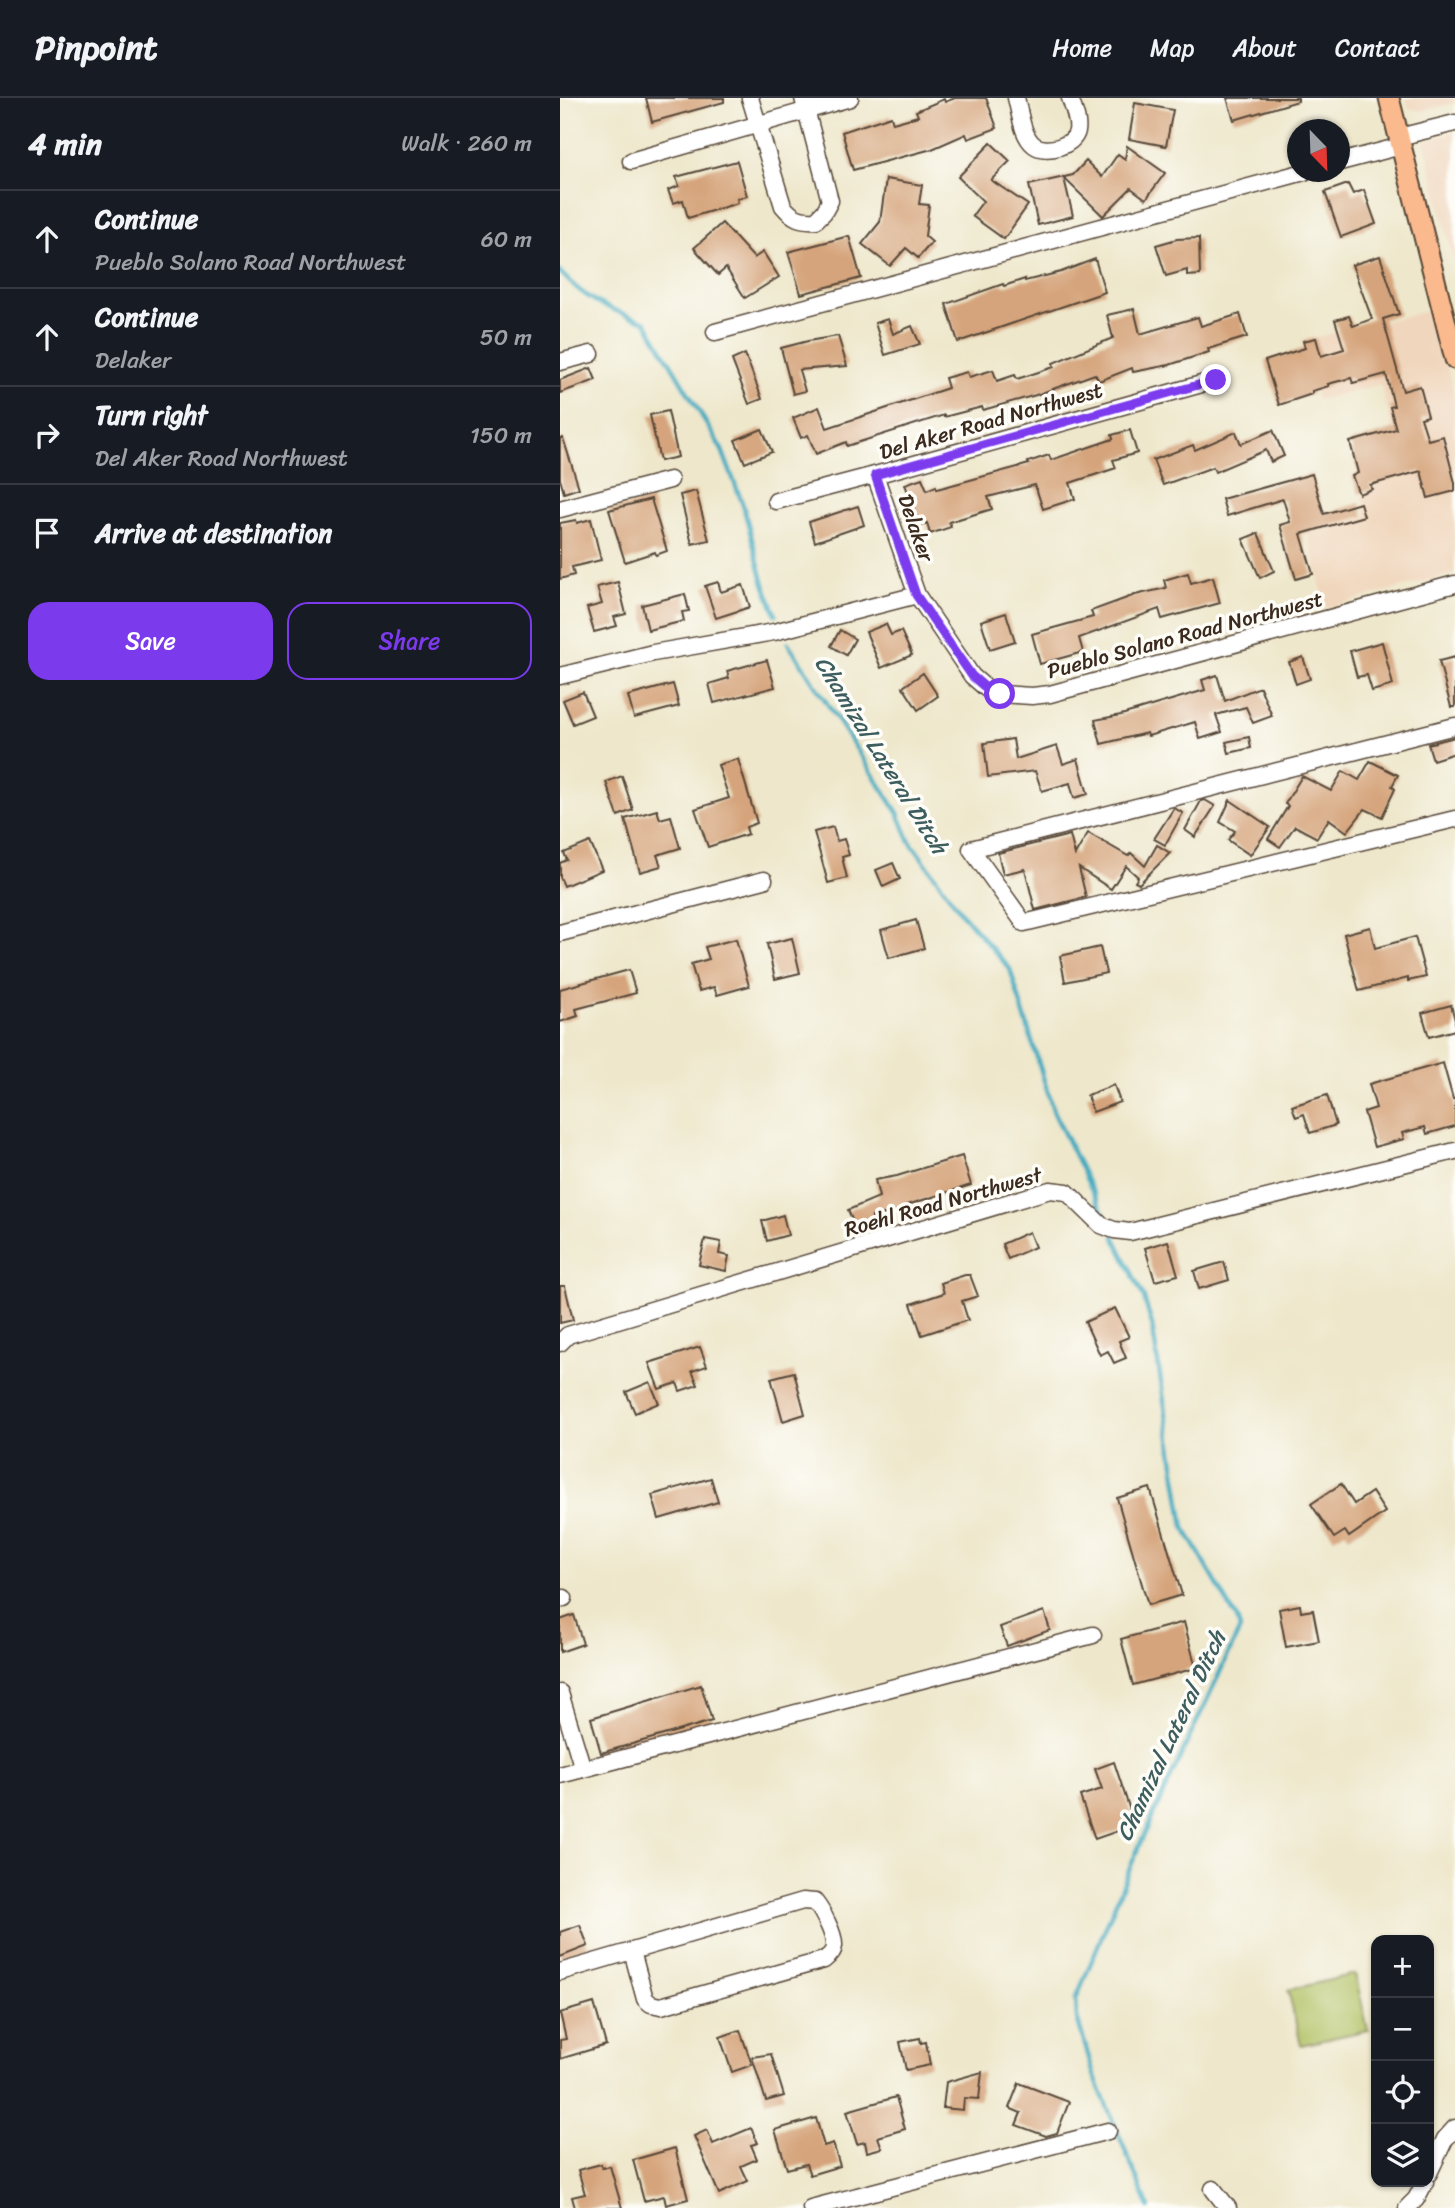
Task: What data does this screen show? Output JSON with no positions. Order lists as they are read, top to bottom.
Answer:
{
  "streets": {
    "street": [
      "Del Aker Road Northwest",
      "Delaker",
      "Pueblo Solano Road Northwest",
      "Roehl Road Northwest"
    ]
  },
  "crossings": [
    ["Del Aker Road Northwest", "Delaker"],
    ["Delaker", "Pueblo Solano Road Northwest"]
  ],
  "water": ["Chamizal Lateral Ditch"],
  "north": "bottom right",
  "page": {
    "header": "Pinpoint",
    "nav": [
      "Home",
      "Map",
      "About",
      "Contact"
    ],
    "heading": ["4 min", "Walk · 260 m"],
    "list": [
      ["Continue", "Pueblo Solano Road Northwest", "60 m"],
      ["Continue", "Delaker", "50 m"],
      ["Turn right", "Del Aker Road Northwest", "150 m"],
      "Arrive at destination"
    ],
    "buttons": ["Save", "Share"],
    "map_buttons": ["+", "−"]
  }
}
